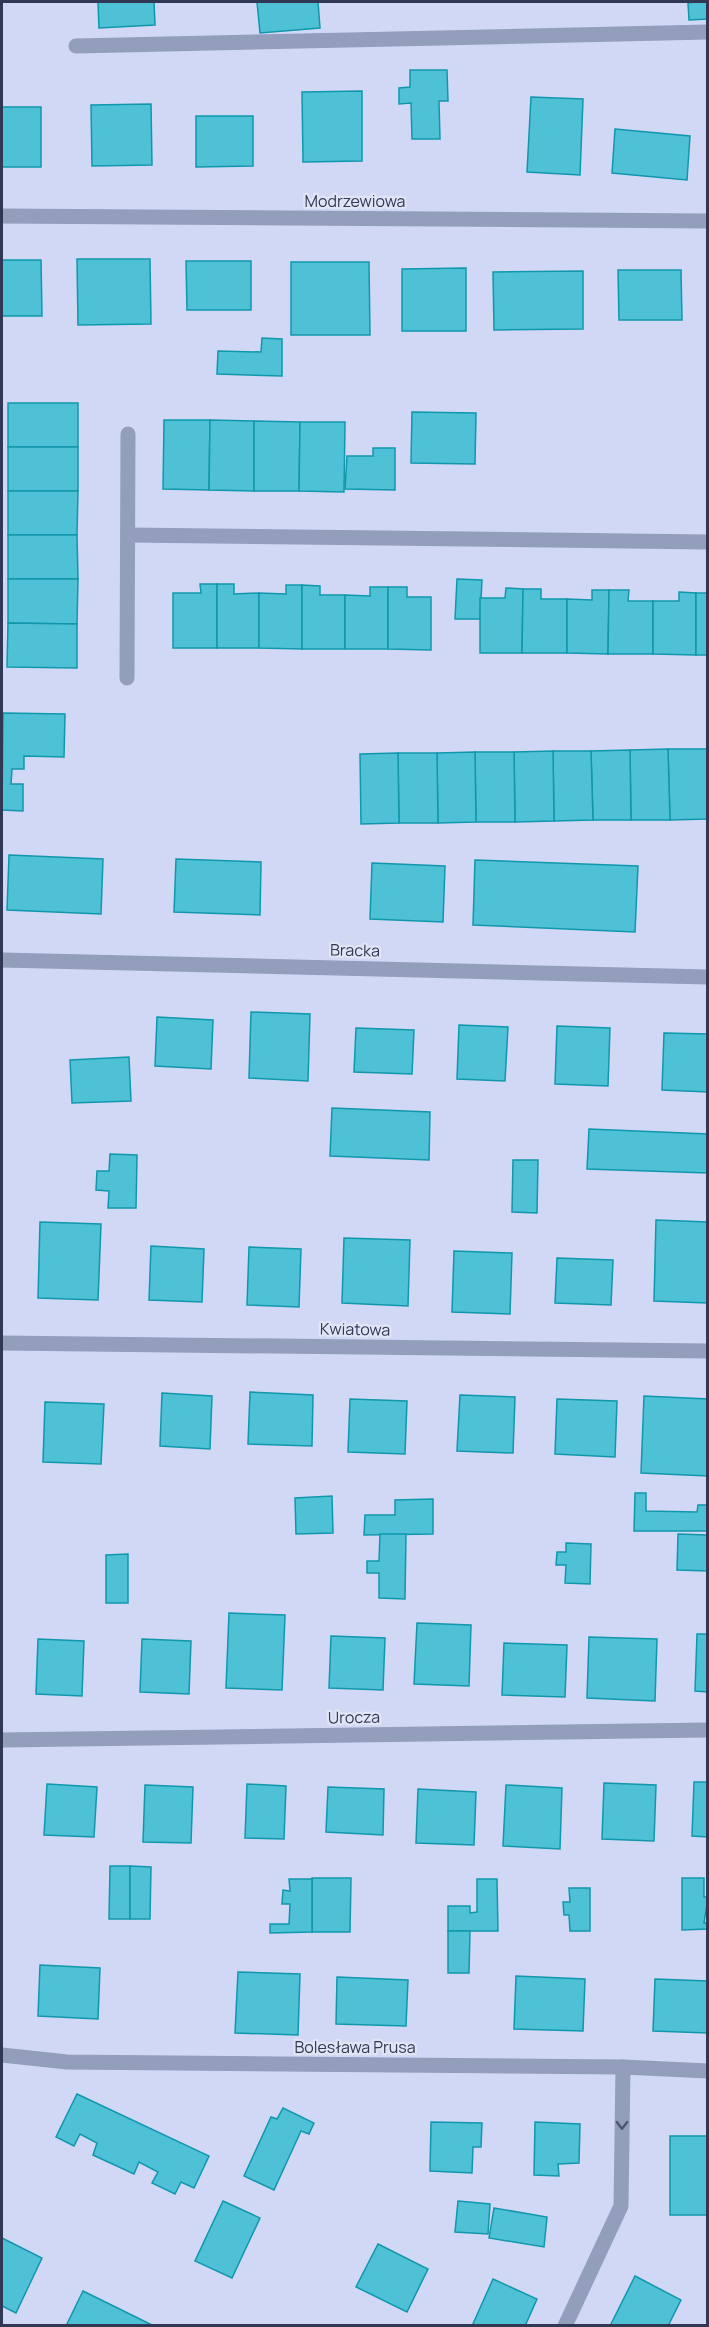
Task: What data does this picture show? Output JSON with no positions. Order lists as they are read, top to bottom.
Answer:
{
  "streets": {
    "street": [
      "Modrzewiowa",
      "Bracka",
      "Kwiatowa",
      "Urocza",
      "Bolesława Prusa"
    ]
  }
}
